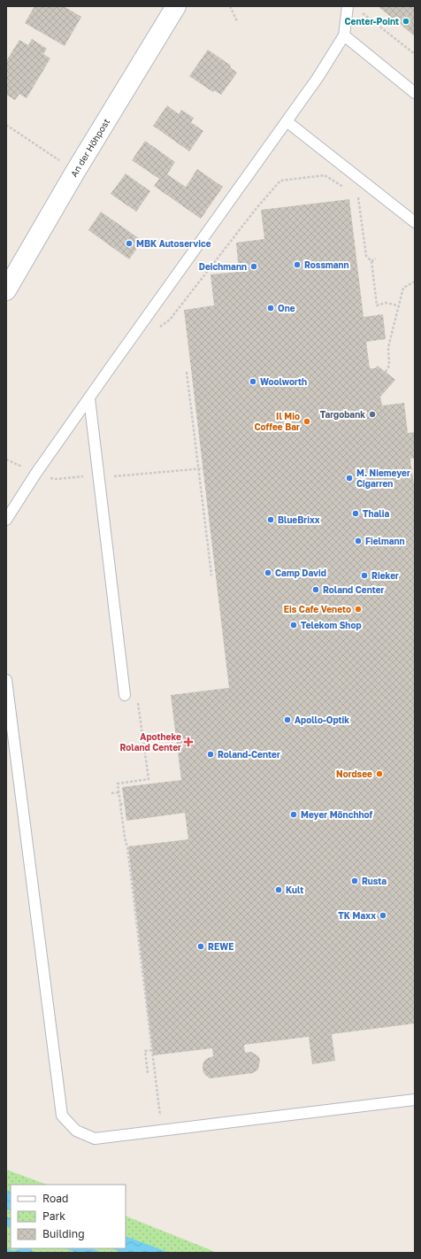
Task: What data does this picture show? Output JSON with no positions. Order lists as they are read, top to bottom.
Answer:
{
  "streets": {
    "street": ["An der Höhpost"]
  },
  "places": {
    "other": [
      "Center-Point",
      "MBK Autoservice",
      "Rossmann",
      "Deichmann",
      "One",
      "Woolworth",
      "Targobank",
      "Il Mio Coffee Bar",
      "M. Niemeyer Cigarren",
      "Thalia",
      "BlueBrixx",
      "Fielmann",
      "Camp David",
      "Rieker",
      "Roland Center",
      "Eis Cafe Veneto",
      "Telekom Shop",
      "Apollo-Optik",
      "Roland-Center",
      "Nordsee",
      "Meyer Mönchhof",
      "Rusta",
      "Kult",
      "TK Maxx",
      "REWE"
    ],
    "health": ["Apotheke Roland Center"]
  },
  "legend": ["Road", "Park", "Building"]
}
